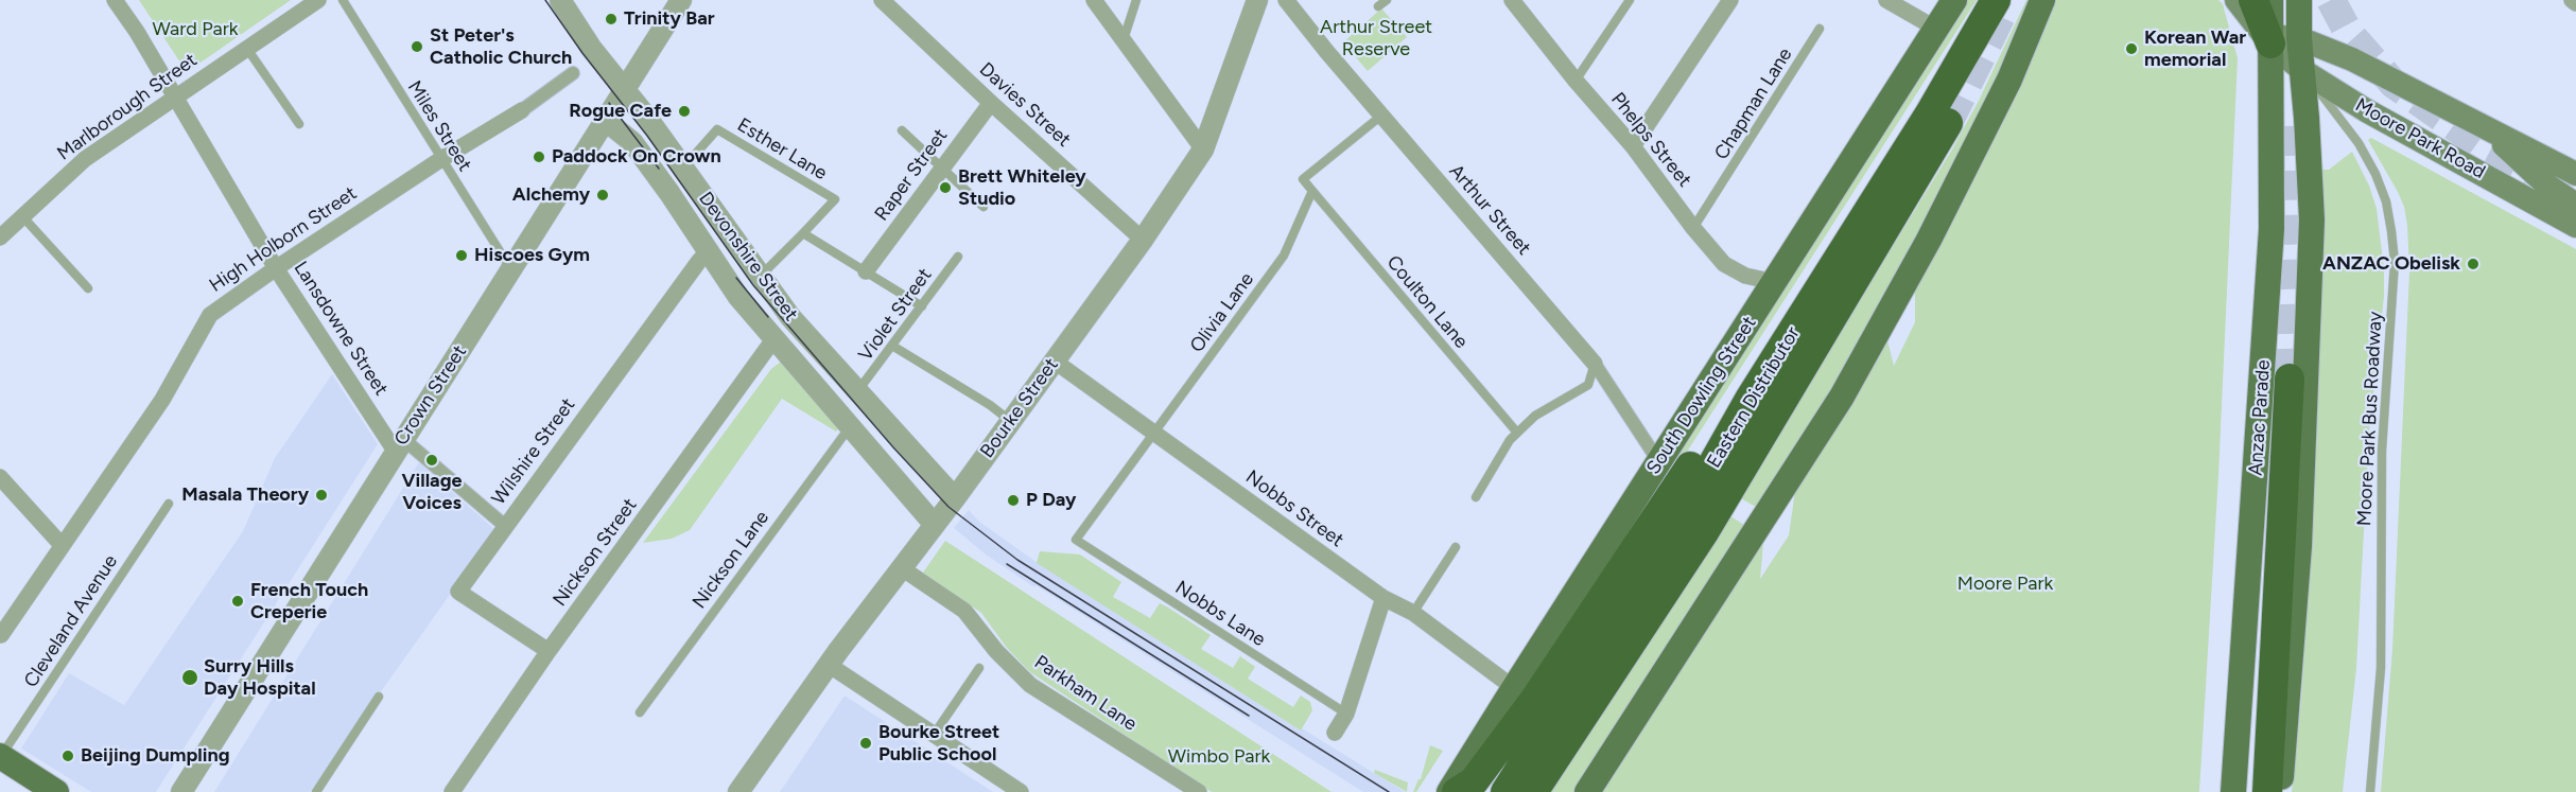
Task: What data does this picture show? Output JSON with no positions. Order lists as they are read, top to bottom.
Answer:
{
  "streets": {
    "highway": ["Eastern Distributor"],
    "main road": ["Moore Park Road", "South Dowling Street", "Anzac Parade"],
    "street": [
      "Davies Street",
      "Marlborough Street",
      "Phelps Street",
      "Raper Street",
      "Arthur Street",
      "High Holborn Street",
      "Devonshire Street",
      "Lansdowne Street",
      "Crown Street",
      "Bourke Street",
      "Wilshire Street",
      "Nobbs Street",
      "Nickson Street",
      "Parkham Lane"
    ],
    "lane": [
      "Chapman Lane",
      "Miles Street",
      "Esther Lane",
      "Coulton Lane",
      "Olivia Lane",
      "Violet Street",
      "Moore Park Bus Roadway",
      "Nickson Lane",
      "Nobbs Lane",
      "Cleveland Avenue"
    ]
  },
  "crossings": [
    ["Chapman Lane", "Phelps Street"],
    ["Davies Street", "Raper Street"],
    ["Davies Street", "Bourke Street"],
    ["Marlborough Street", "Lansdowne Street"],
    ["Miles Street", "High Holborn Street"],
    ["Miles Street", "Crown Street"],
    ["Moore Park Road", "Anzac Parade"],
    ["Moore Park Road", "Moore Park Bus Roadway"],
    ["Phelps Street", "South Dowling Street"],
    ["Esther Lane", "Devonshire Street"],
    ["Arthur Street", "Olivia Lane"],
    ["High Holborn Street", "Lansdowne Street"],
    ["Devonshire Street", "Violet Street"],
    ["Devonshire Street", "Crown Street"],
    ["Devonshire Street", "Bourke Street"],
    ["Devonshire Street", "Wilshire Street"],
    ["Devonshire Street", "Nickson Street"],
    ["Devonshire Street", "Nickson Lane"],
    ["Coulton Lane", "Olivia Lane"],
    ["Olivia Lane", "Nobbs Street"],
    ["Olivia Lane", "Nobbs Lane"],
    ["Lansdowne Street", "Crown Street"],
    ["South Dowling Street", "Nobbs Street"],
    ["Bourke Street", "Nobbs Street"],
    ["Bourke Street", "Parkham Lane"],
    ["Wilshire Street", "Nickson Street"]
  ],
  "parks": [
    "Arthur Street Reserve",
    "Ward Park",
    "Moore Park",
    "Wimbo Park"
  ],
  "places": [
    "Trinity Bar",
    "St Peter's Catholic Church",
    "Korean War memorial",
    "Rogue Cafe",
    "Paddock On Crown",
    "Brett Whiteley Studio",
    "Alchemy",
    "Hiscoes Gym",
    "ANZAC Obelisk",
    "Village Voices",
    "Masala Theory",
    "P Day",
    "French Touch Creperie",
    "Surry Hills Day Hospital",
    "Bourke Street Public School",
    "Beijing Dumpling"
  ]
}
